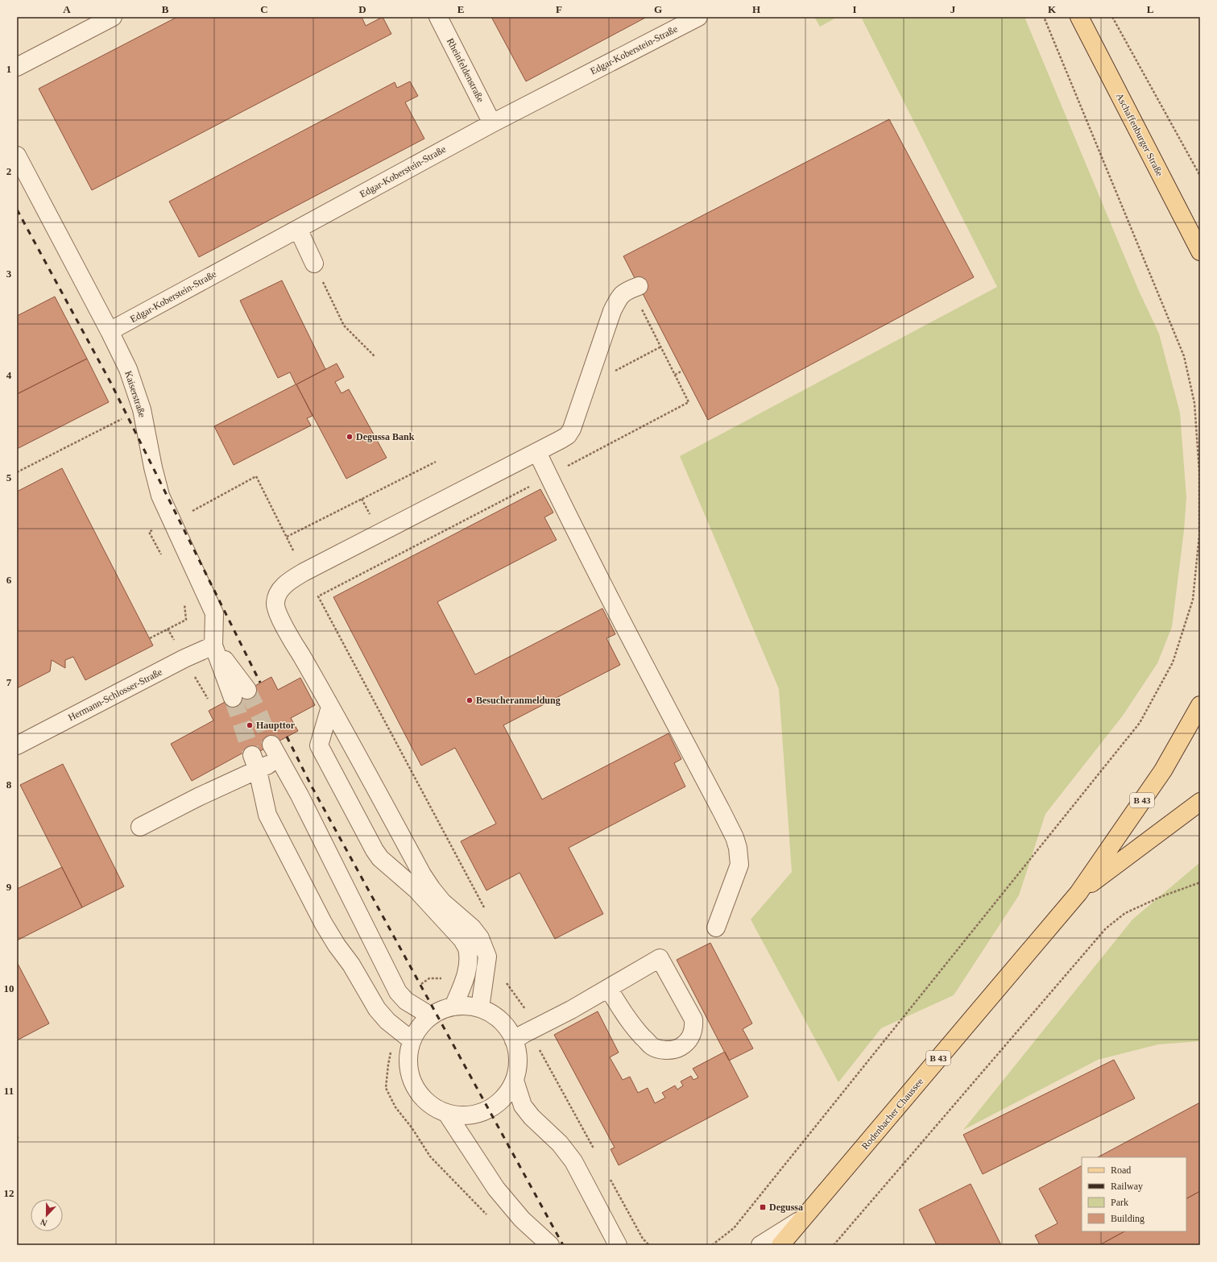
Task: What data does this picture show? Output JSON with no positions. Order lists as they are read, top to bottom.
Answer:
{
  "streets": {
    "main road": ["Aschaffenburger Straße", "B 43", "Rodenbacher Chaussee"],
    "lane": [
      "Edgar-Koberstein-Straße",
      "Rheinfeldenstraße",
      "Kaiserstraße",
      "Hermann-Schlosser-Straße"
    ]
  },
  "crossings": [
    ["Edgar-Koberstein-Straße", "Rheinfeldenstraße"],
    ["Edgar-Koberstein-Straße", "Kaiserstraße"],
    ["Kaiserstraße", "Hermann-Schlosser-Straße"],
    ["B 43", "Rodenbacher Chaussee"]
  ],
  "places": {
    "other": ["Degussa Bank", "Besucheranmeldung", "Haupttor"],
    "transit": ["Degussa"]
  },
  "legend": [
    "Road",
    "Railway",
    "Park",
    "Building"
  ],
  "north": "bottom",
  "grid": {
    "columns": [
      "A",
      "B",
      "C",
      "D",
      "E",
      "F",
      "G",
      "H",
      "I",
      "J",
      "K",
      "L"
    ],
    "rows": [
      "1",
      "2",
      "3",
      "4",
      "5",
      "6",
      "7",
      "8",
      "9",
      "10",
      "11",
      "12"
    ]
  }
}
